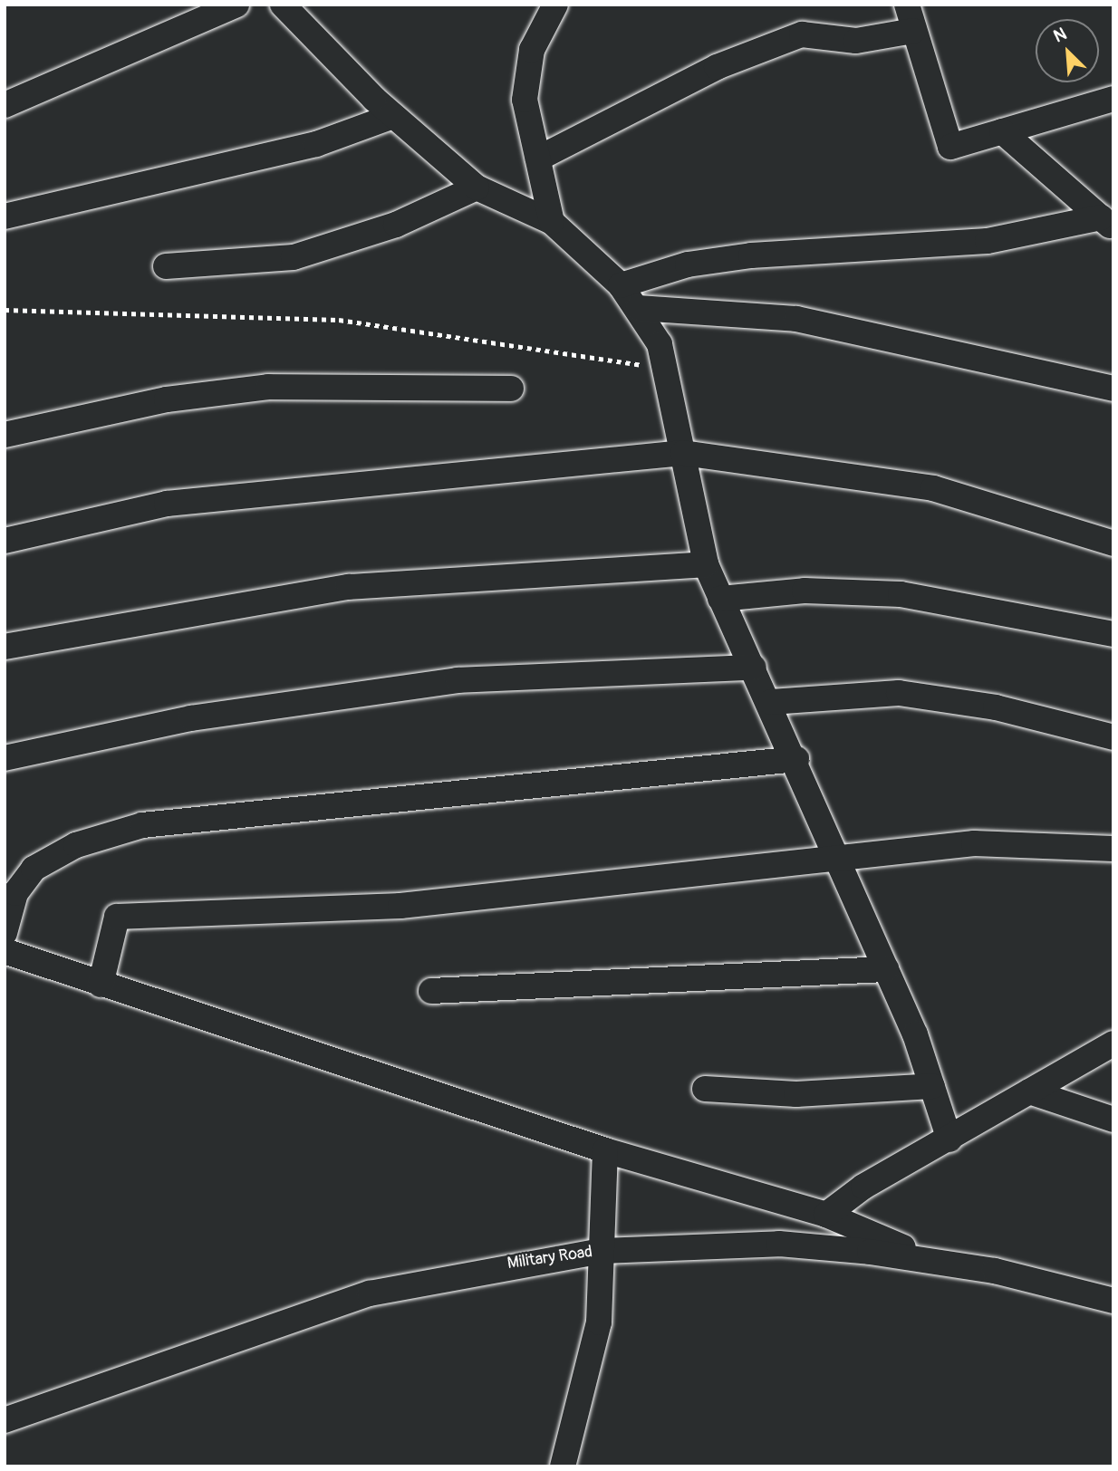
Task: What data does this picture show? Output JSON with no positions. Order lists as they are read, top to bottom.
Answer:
{
  "streets": {
    "street": ["Military Road"]
  },
  "north": "top left"
}
